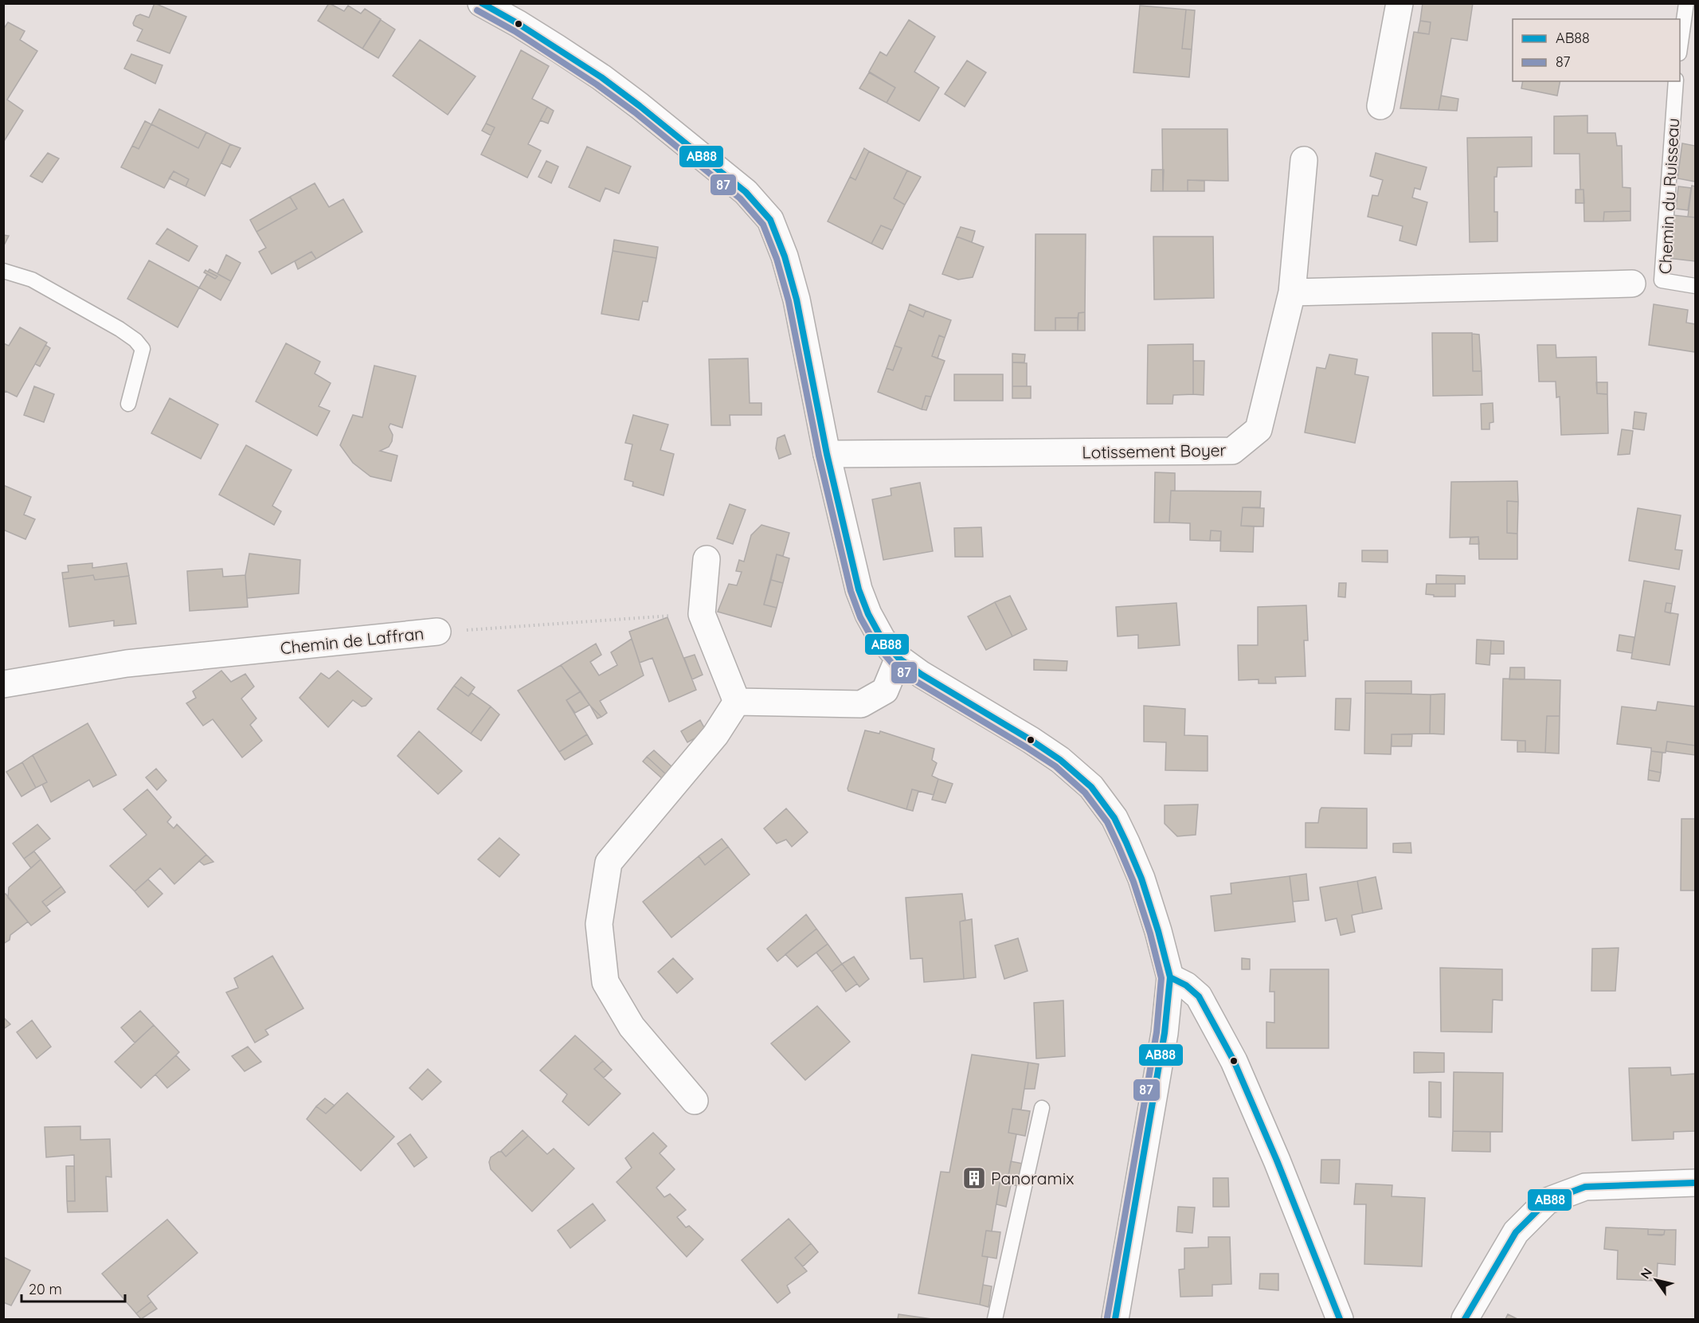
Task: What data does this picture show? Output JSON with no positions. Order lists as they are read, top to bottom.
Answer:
{
  "streets": {
    "street": ["Lotissement Boyer", "Chemin de Laffran"],
    "lane": ["Chemin du Ruisseau"]
  },
  "places": {
    "building": ["Panoramix"]
  },
  "lines": ["transit line AB88", "transit line 87"],
  "legend": ["AB88", "87"],
  "scale_bar": "20 m",
  "north": "top left"
}
